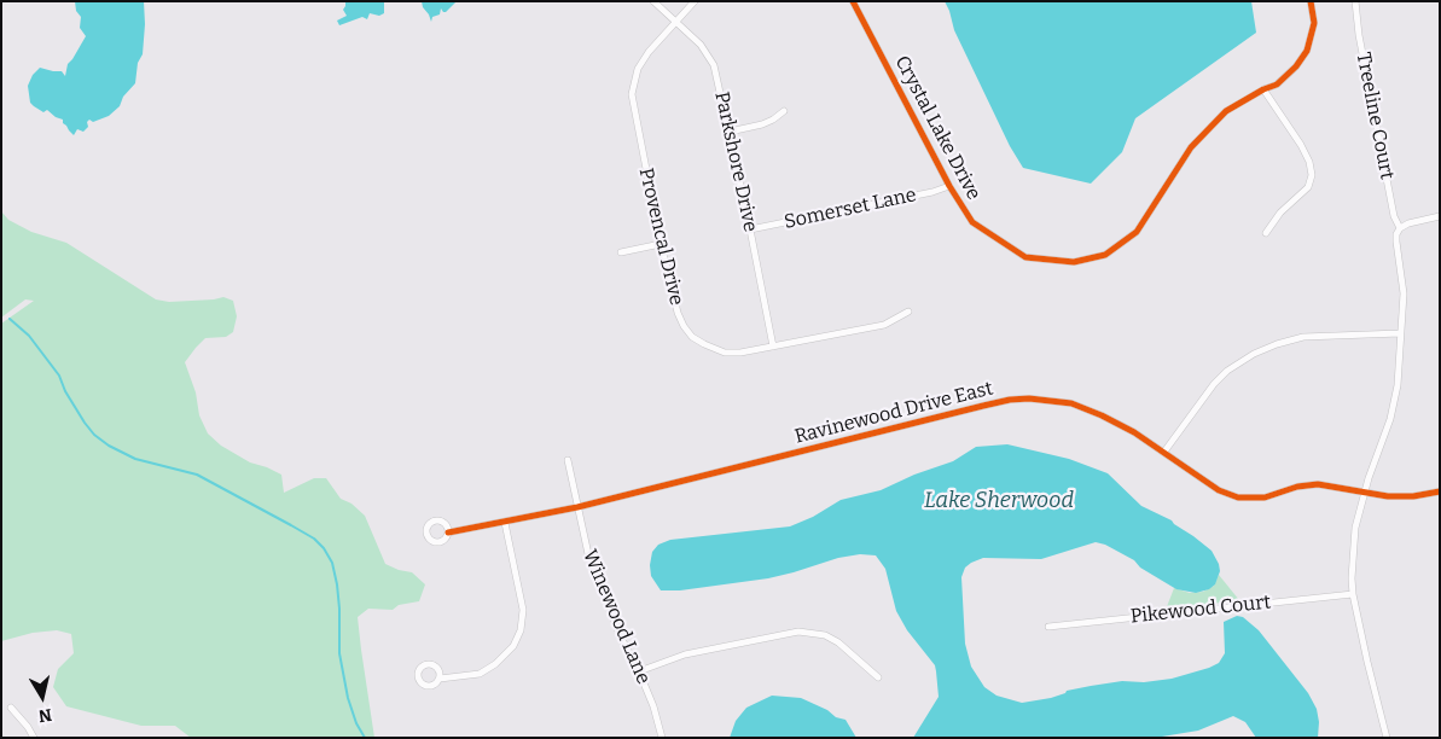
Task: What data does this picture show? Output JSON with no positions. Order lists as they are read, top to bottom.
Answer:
{
  "streets": {
    "street": [
      "Treeline Court",
      "Crystal Lake Drive",
      "Parkshore Drive",
      "Somerset Lane",
      "Provencal Drive",
      "Ravinewood Drive East",
      "Pikewood Court",
      "Winewood Lane"
    ]
  },
  "crossings": [
    ["Treeline Court", "Ravinewood Drive East"],
    ["Treeline Court", "Pikewood Court"],
    ["Crystal Lake Drive", "Somerset Lane"],
    ["Parkshore Drive", "Somerset Lane"],
    ["Parkshore Drive", "Provencal Drive"],
    ["Ravinewood Drive East", "Winewood Lane"]
  ],
  "water": ["Lake Sherwood"],
  "north": "bottom"
}
